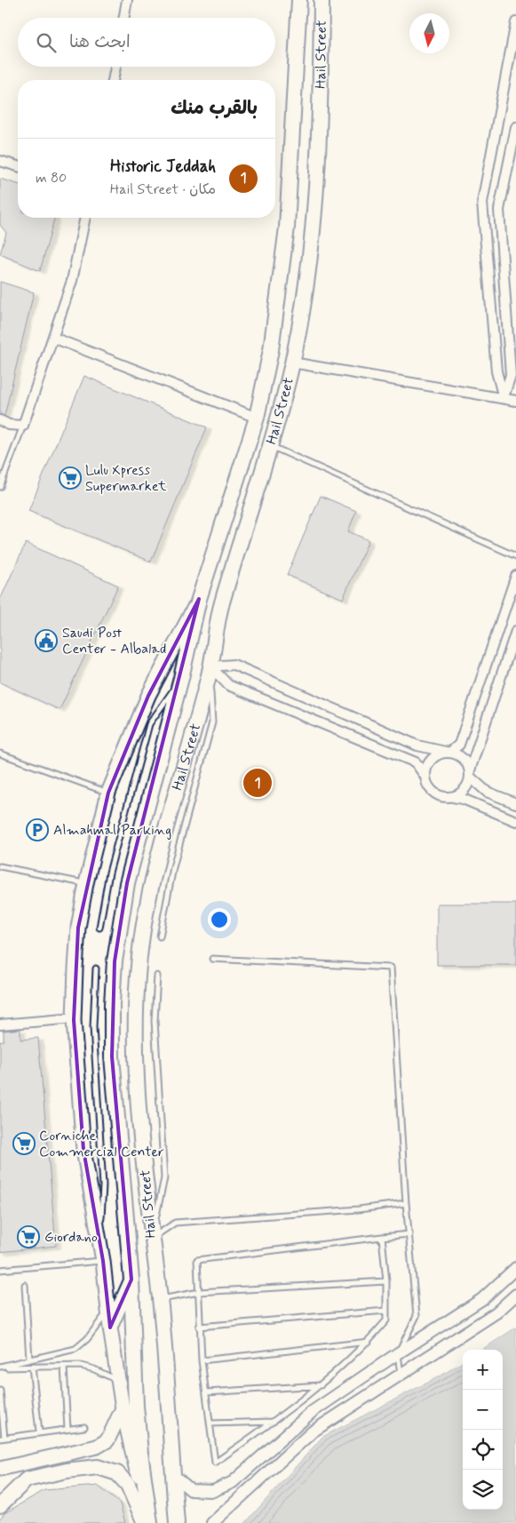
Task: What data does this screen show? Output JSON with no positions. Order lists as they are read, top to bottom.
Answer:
{
  "streets": {
    "main road": ["Hail Street"]
  },
  "places": {
    "supermarket": ["Lulu Xpress Supermarket", "Corniche Commercial Center", "Giordano"],
    "public building": ["Saudi Post Center - Albalad"],
    "parking": ["Almahmal Parking"]
  },
  "north": "bottom",
  "page": {
    "search": "ابحث هنا",
    "heading": "بالقرب منك",
    "list": [
      {
        "mark": "1",
        "name": "Historic Jeddah",
        "note": "مكان · Hail Street",
        "value": "80 m"
      }
    ],
    "pins": "1",
    "map_buttons": ["+", "−"]
  }
}
